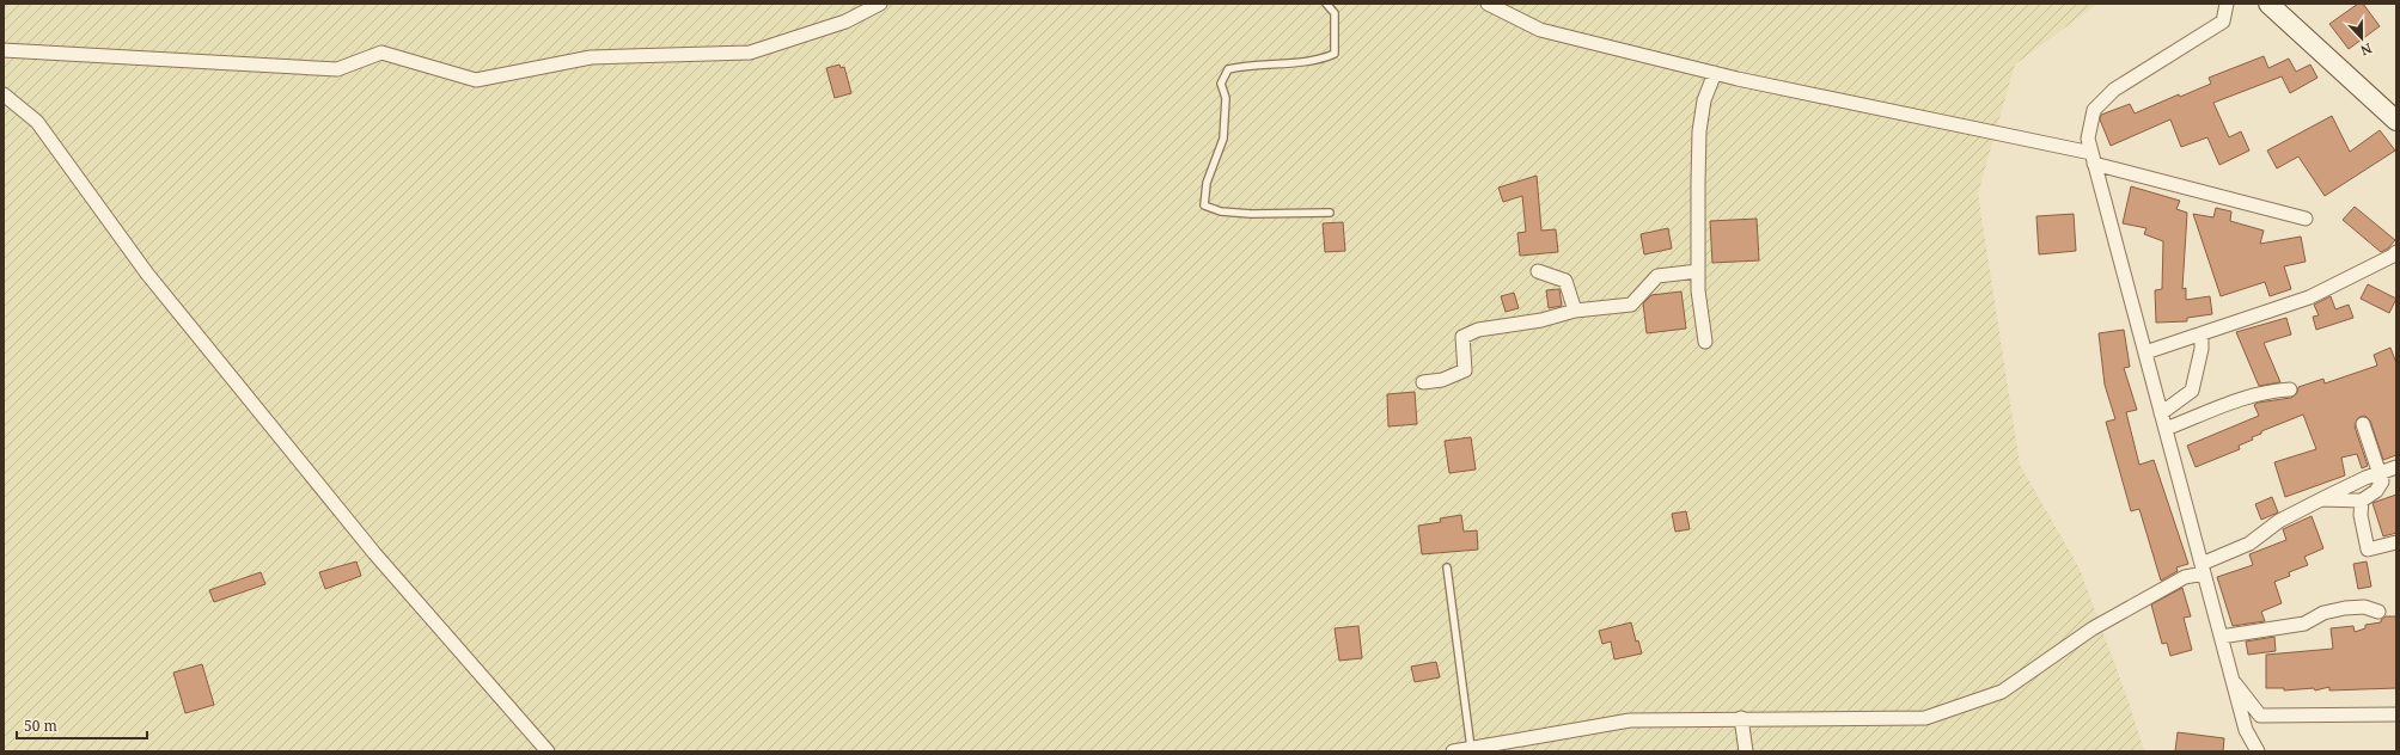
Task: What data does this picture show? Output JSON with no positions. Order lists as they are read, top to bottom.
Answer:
{
  "scale_bar": "50 m",
  "north": "bottom"
}
